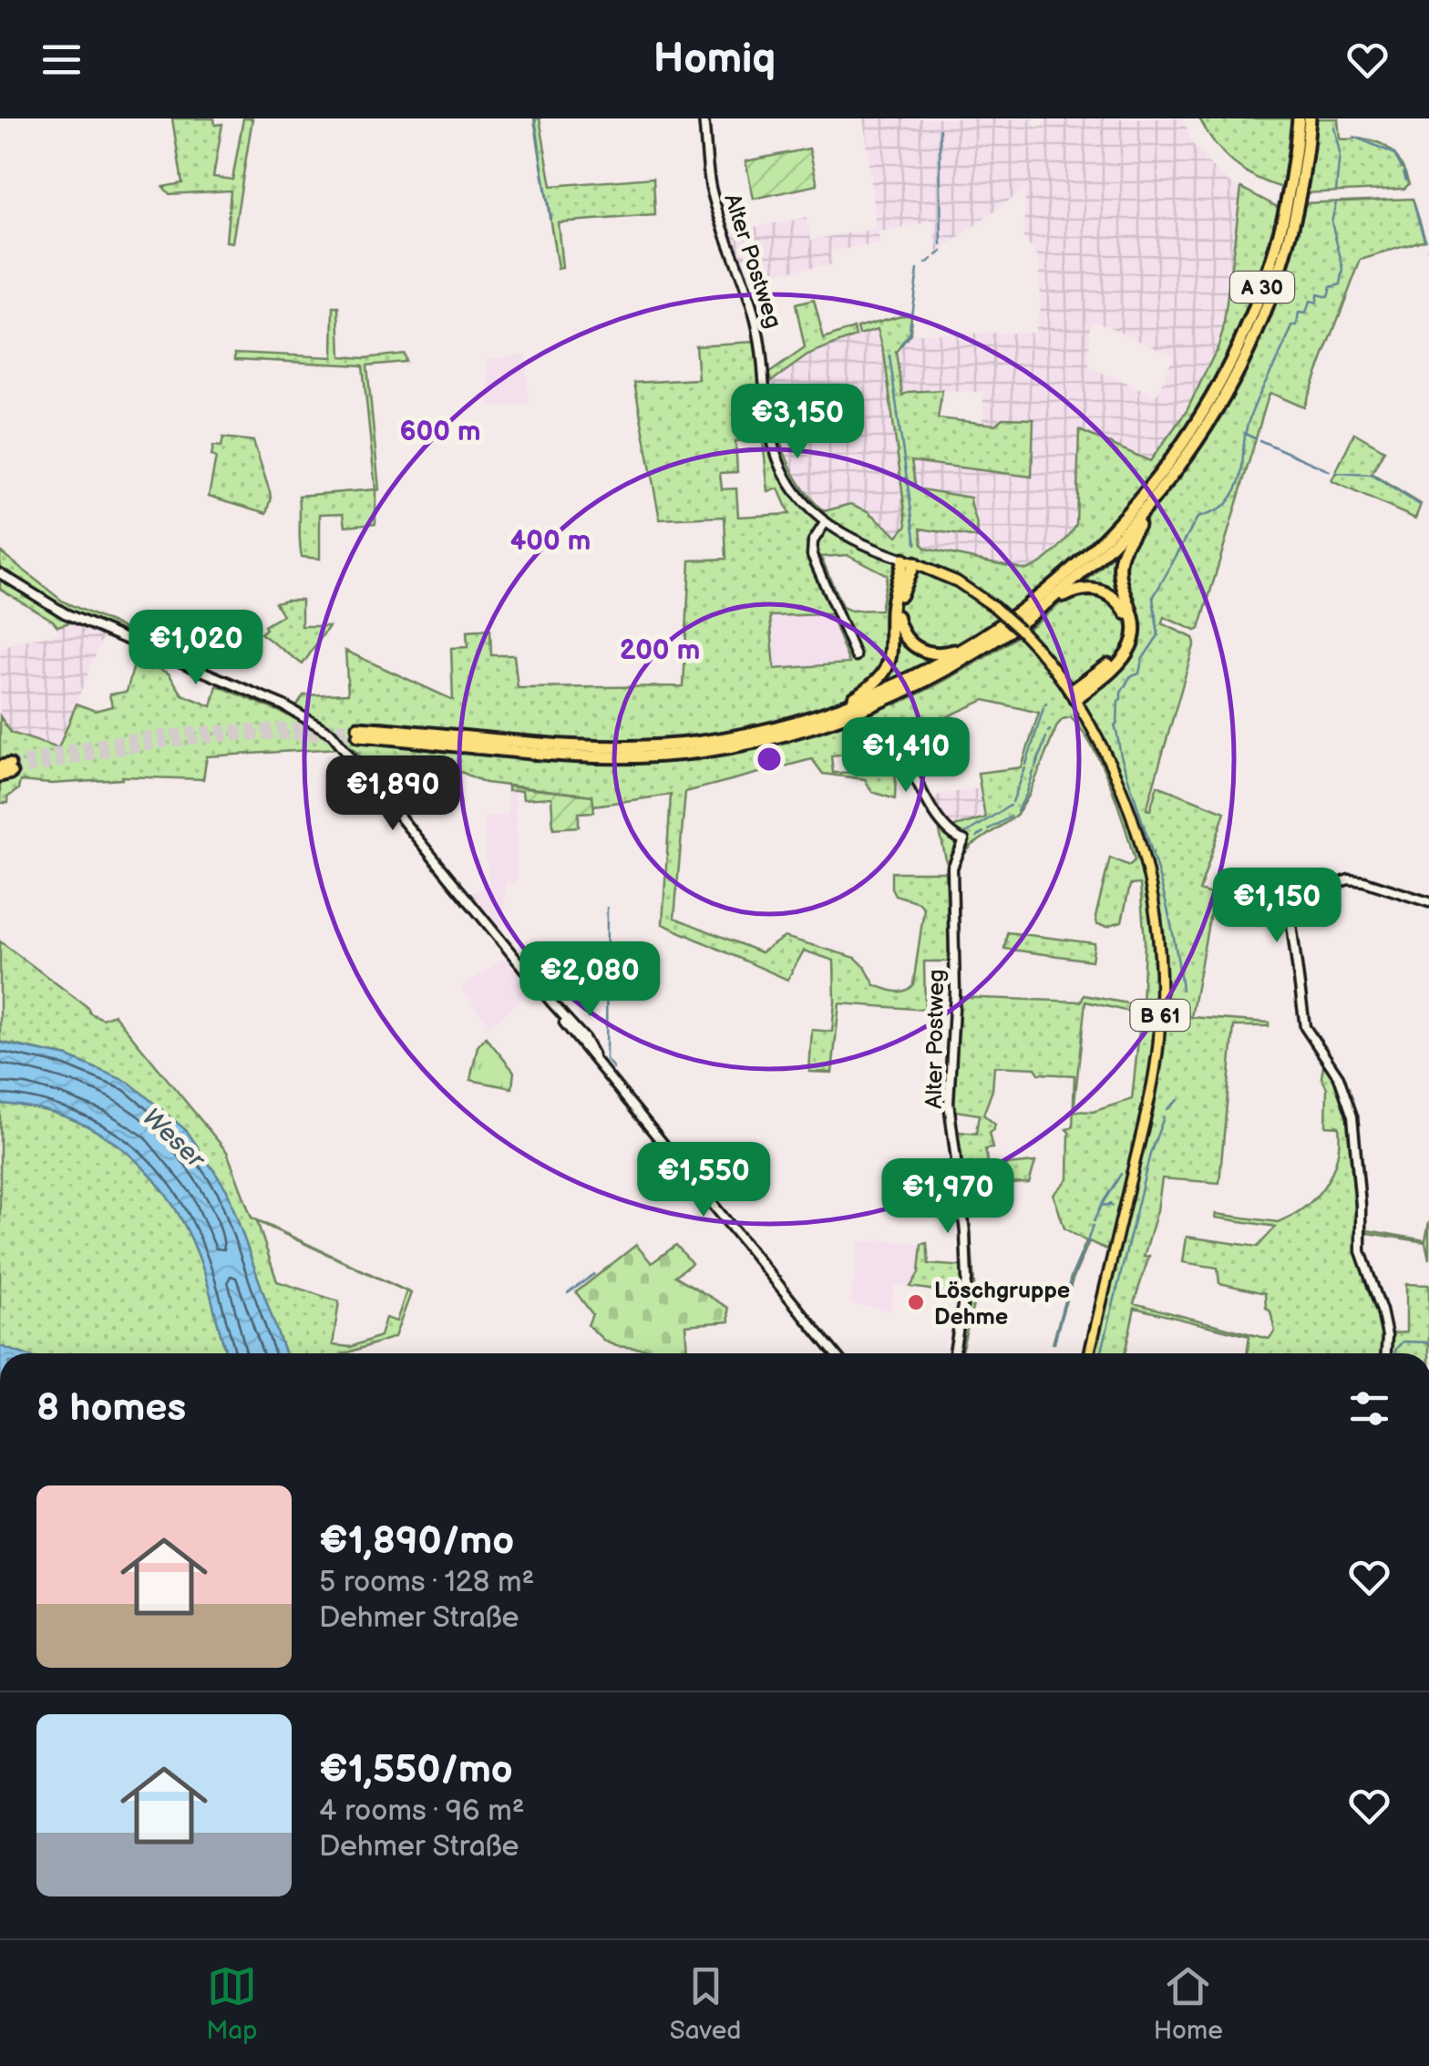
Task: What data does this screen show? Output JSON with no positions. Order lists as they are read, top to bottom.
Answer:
{
  "streets": {
    "highway": ["A 30"],
    "main road": ["B 61"],
    "street": ["Alter Postweg"]
  },
  "crossings": [
    ["Alter Postweg", "B 61"]
  ],
  "water": ["Weser"],
  "places": ["Löschgruppe Dehme"],
  "page": {
    "header": "Homiq",
    "price": [
      "€3,150",
      "€1,020",
      "€1,410",
      "€1,890",
      "€1,150",
      "€2,080",
      "€1,550",
      "€1,970"
    ],
    "heading": "8 homes",
    "list": [
      {
        "name": "€1,890/mo",
        "note": "5 rooms · 128 m² · Dehmer Straße"
      },
      {
        "name": "€1,550/mo",
        "note": "4 rooms · 96 m² · Dehmer Straße"
      }
    ],
    "tabs": ["Map", "Saved", "Home"]
  },
  "rings": ["600 m", "400 m", "200 m"]
}
